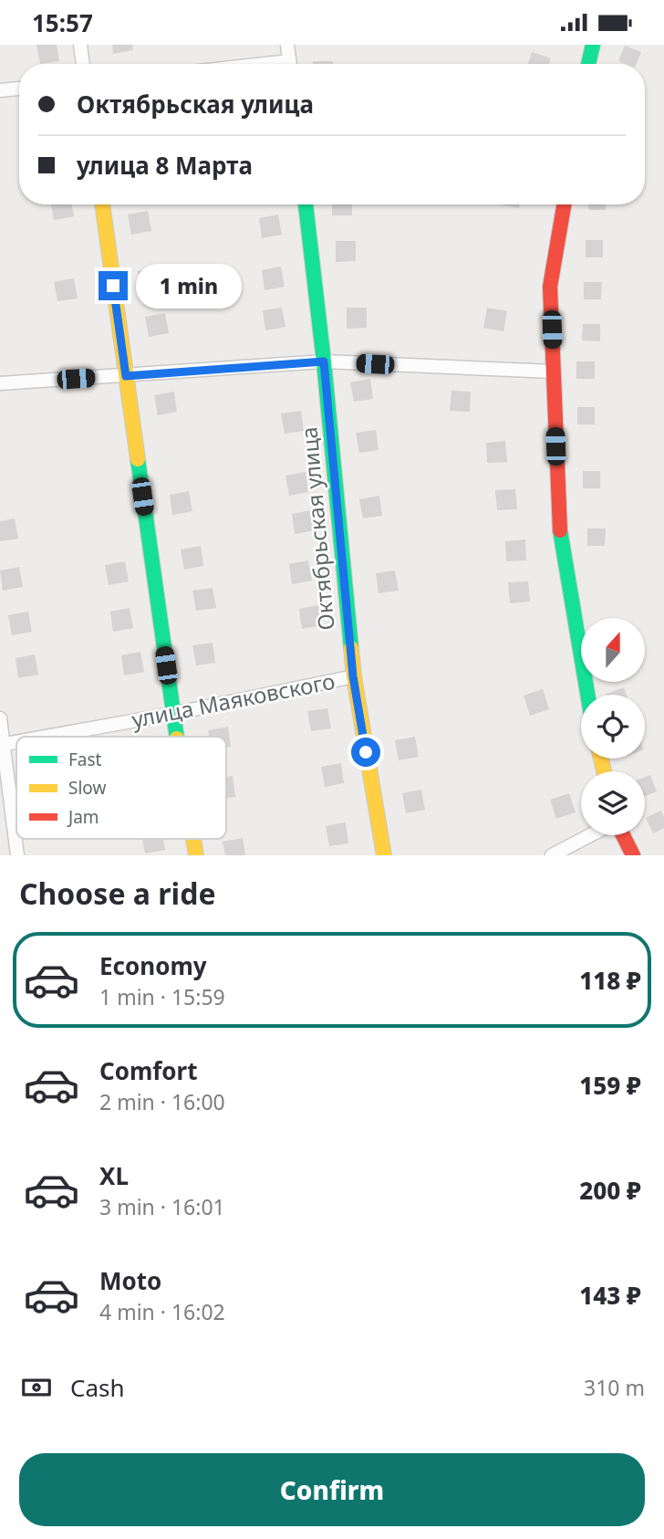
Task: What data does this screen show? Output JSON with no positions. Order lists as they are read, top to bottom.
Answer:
{
  "streets": {
    "street": ["Октябрьская улица", "улица Маяковского"]
  },
  "crossings": [
    ["Октябрьская улица", "улица Маяковского"]
  ],
  "legend": ["Fast", "Slow", "Jam"],
  "north": "top",
  "page": {
    "status": "15:57",
    "banner": ["Октябрьская улица", "улица 8 Марта"],
    "bubble": "1 min",
    "heading": "Choose a ride",
    "list": [
      {
        "name": "Economy",
        "note": "1 min · 15:59",
        "value": "118 ₽"
      },
      {
        "name": "Comfort",
        "note": "2 min · 16:00",
        "value": "159 ₽"
      },
      {
        "name": "XL",
        "note": "3 min · 16:01",
        "value": "200 ₽"
      },
      {
        "name": "Moto",
        "note": "4 min · 16:02",
        "value": "143 ₽"
      }
    ],
    "pay": ["Cash", "310 m"],
    "buttons": "Confirm"
  }
}
